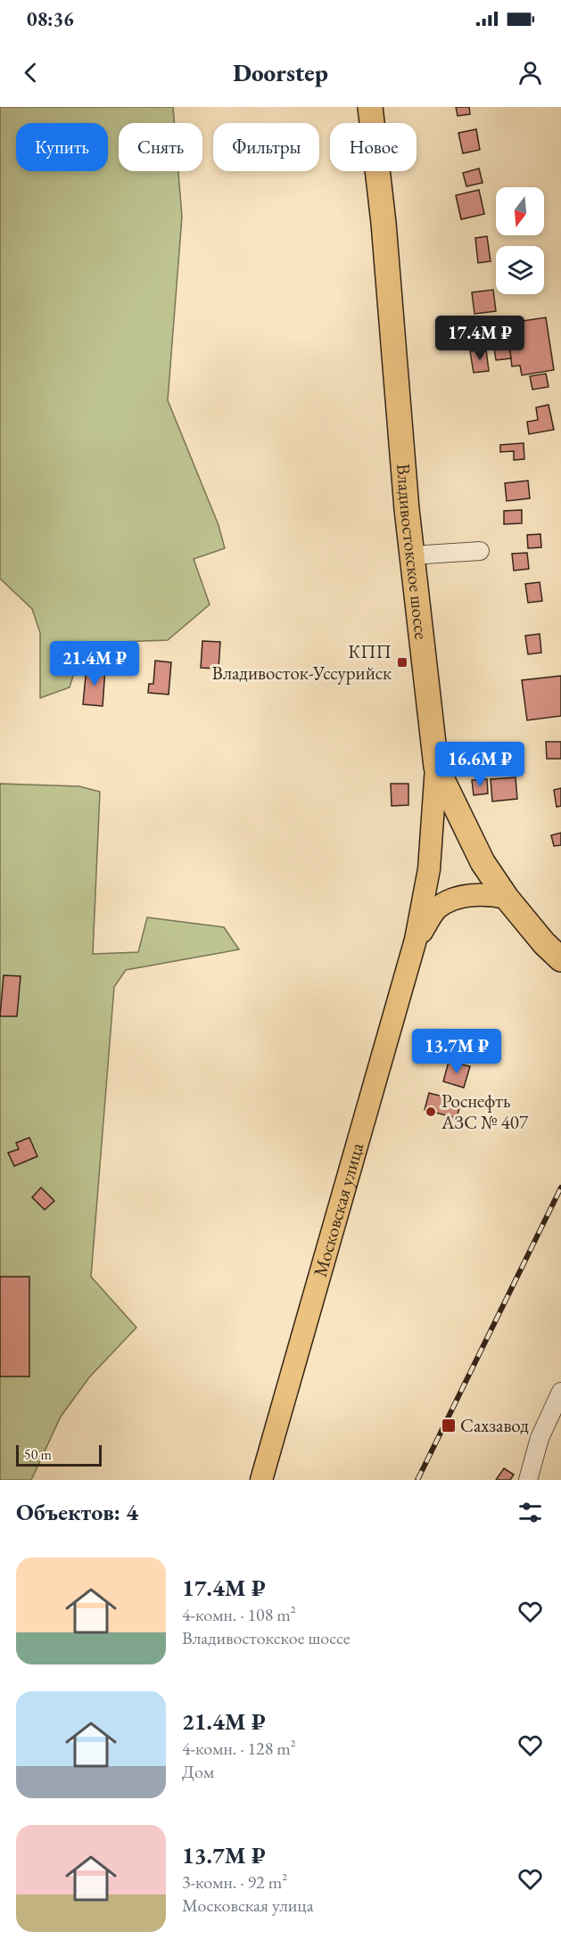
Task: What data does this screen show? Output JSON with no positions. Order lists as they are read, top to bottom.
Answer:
{
  "streets": {
    "highway": ["Владивостокское шоссе"],
    "main road": ["Московская улица"]
  },
  "crossings": [
    ["Владивостокское шоссе", "Московская улица"]
  ],
  "places": {
    "transit": ["КПП Владивосток-Уссурийск", "Сахзавод"],
    "other": ["Роснефть АЗС № 407"]
  },
  "scale_bar": "50 m",
  "north": "bottom",
  "page": {
    "status": "08:36",
    "header": "Doorstep",
    "chip": [
      "Купить",
      "Снять",
      "Фильтры",
      "Новое"
    ],
    "price": [
      "17.4M ₽",
      "21.4M ₽",
      "16.6M ₽",
      "13.7M ₽"
    ],
    "scale": "50 m",
    "heading": "Объектов: 4",
    "list": [
      {
        "name": "17.4M ₽",
        "note": "4-комн. · 108 m² · Владивостокское шоссе"
      },
      {
        "name": "21.4M ₽",
        "note": "4-комн. · 128 m² · Дом"
      },
      {
        "name": "13.7M ₽",
        "note": "3-комн. · 92 m² · Московская улица"
      }
    ]
  }
}
